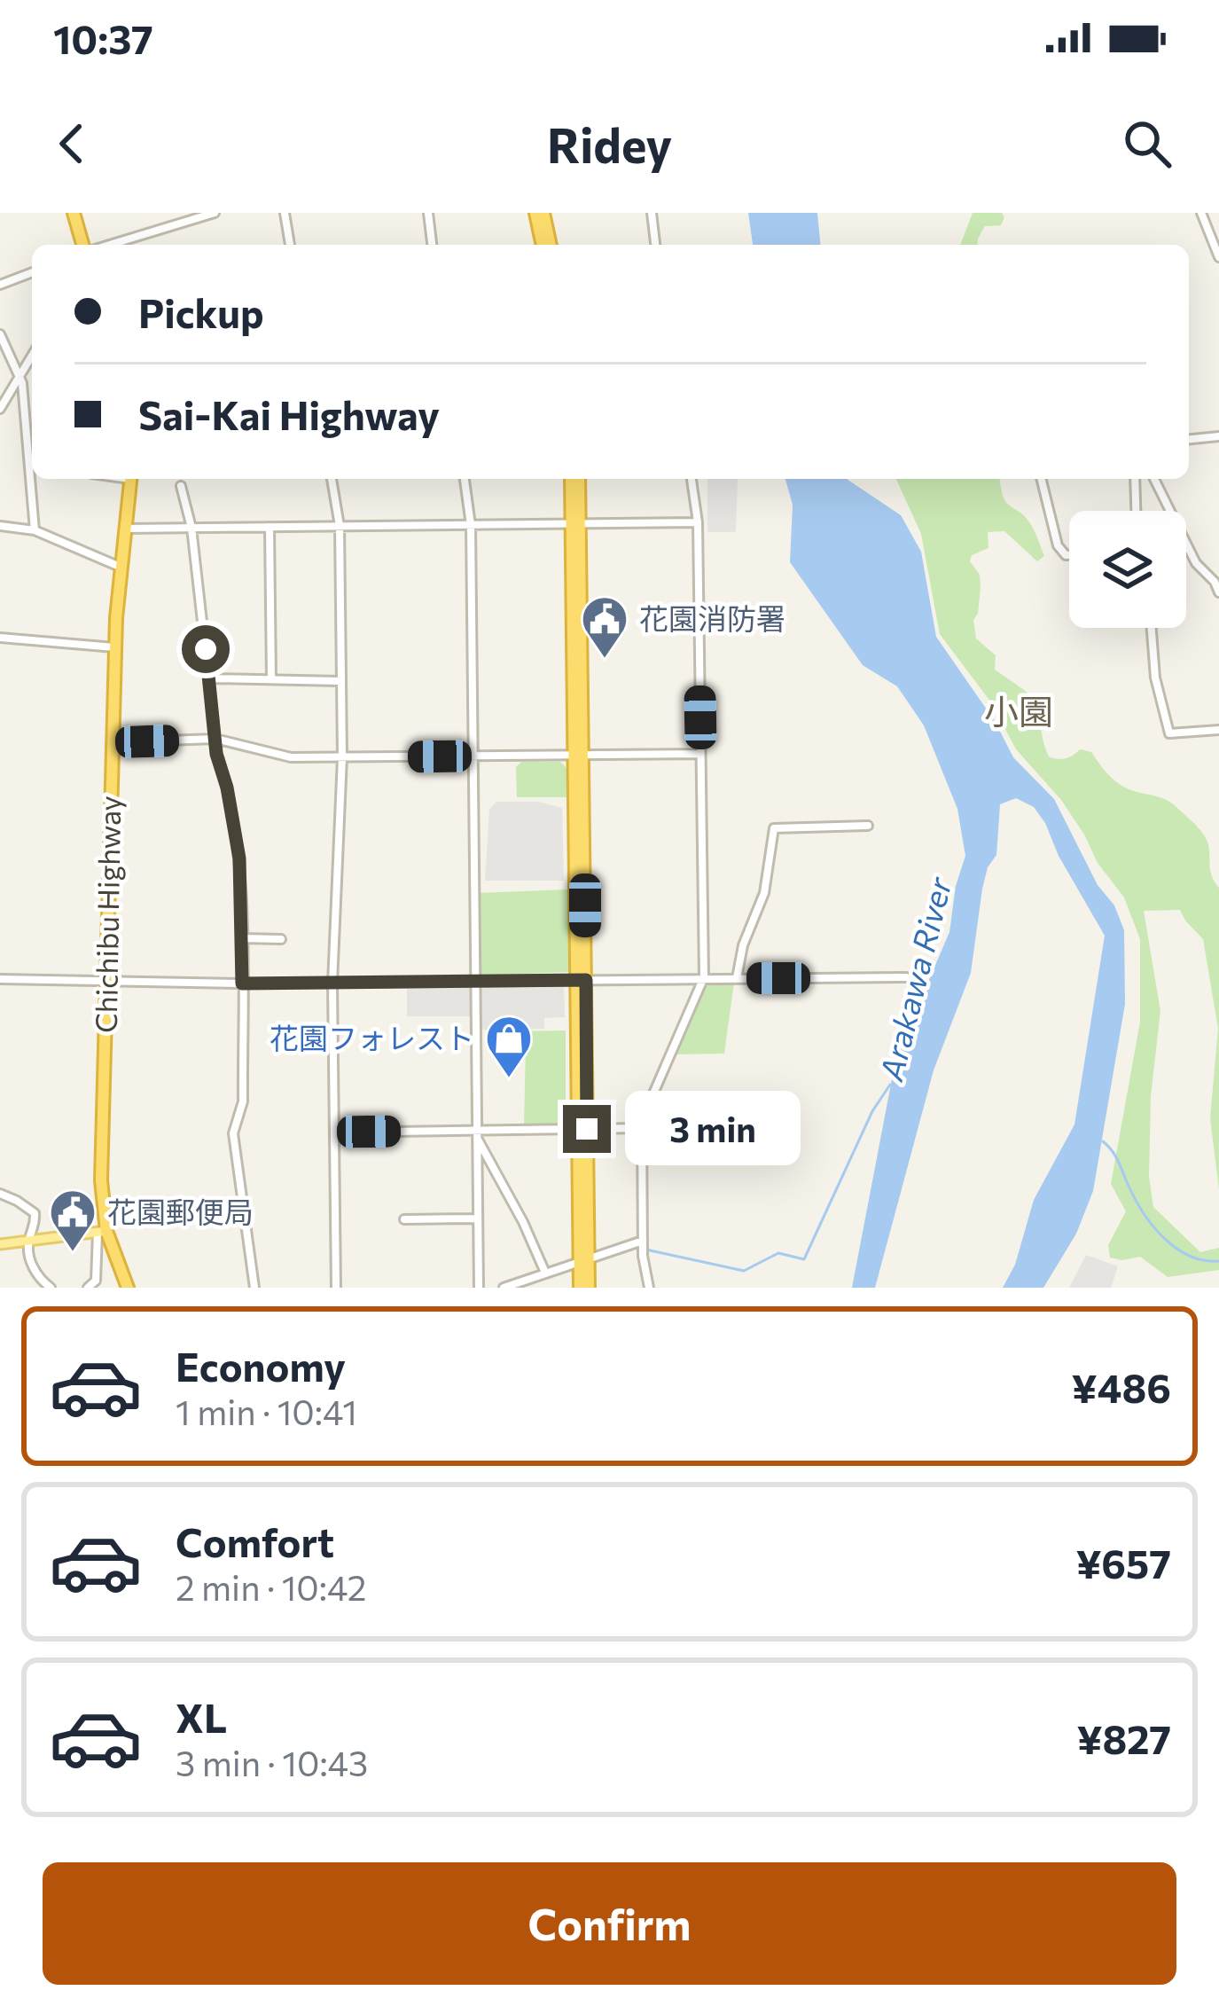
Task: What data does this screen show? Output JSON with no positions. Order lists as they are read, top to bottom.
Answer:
{
  "streets": {
    "highway": ["Chichibu Highway"]
  },
  "districts": ["小園"],
  "water": ["Arakawa River"],
  "places": {
    "public building": ["花園消防署", "花園郵便局"],
    "shop": ["花園フォレスト"]
  },
  "page": {
    "status": "10:37",
    "header": "Ridey",
    "banner": ["Pickup", "Sai-Kai Highway"],
    "bubble": "3 min",
    "list": [
      {
        "name": "Economy",
        "note": "1 min · 10:41",
        "value": "¥486"
      },
      {
        "name": "Comfort",
        "note": "2 min · 10:42",
        "value": "¥657"
      },
      {
        "name": "XL",
        "note": "3 min · 10:43",
        "value": "¥827"
      }
    ],
    "buttons": "Confirm"
  }
}
